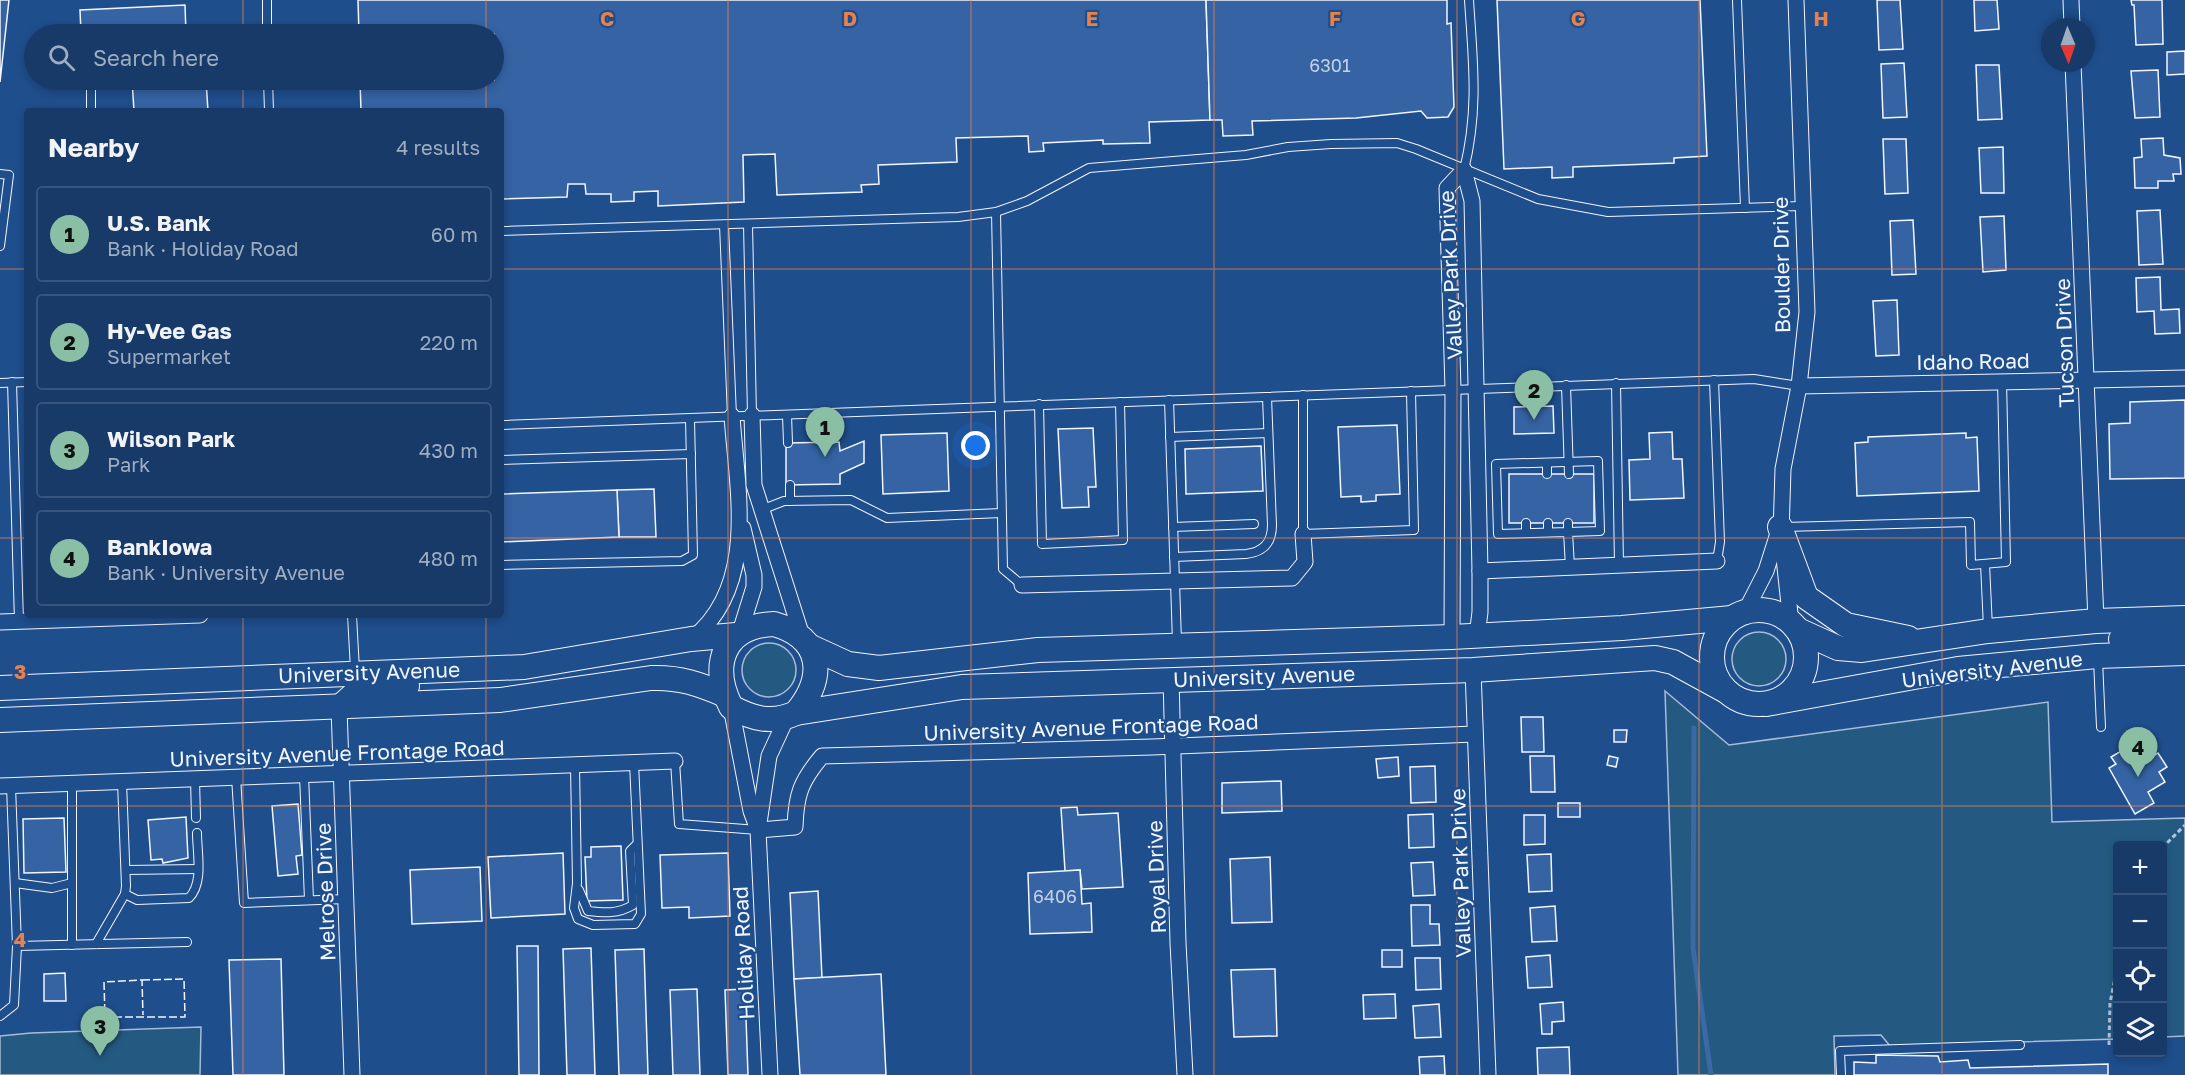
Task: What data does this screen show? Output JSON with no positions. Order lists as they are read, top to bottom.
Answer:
{
  "streets": {
    "main road": ["University Avenue"],
    "street": [
      "Boulder Drive",
      "Valley Park Drive",
      "Tucson Drive",
      "Idaho Road",
      "University Avenue Frontage Road",
      "Royal Drive",
      "Melrose Drive",
      "Holiday Road"
    ]
  },
  "crossings": [
    ["Boulder Drive", "Idaho Road"],
    ["Boulder Drive", "University Avenue"],
    ["Valley Park Drive", "University Avenue"],
    ["Valley Park Drive", "University Avenue Frontage Road"],
    ["Tucson Drive", "Idaho Road"],
    ["Tucson Drive", "University Avenue"],
    ["University Avenue", "Royal Drive"],
    ["University Avenue", "Melrose Drive"],
    ["University Avenue", "Holiday Road"],
    ["University Avenue Frontage Road", "Royal Drive"],
    ["University Avenue Frontage Road", "Melrose Drive"],
    ["University Avenue Frontage Road", "Holiday Road"]
  ],
  "house_numbers": ["6301", "6406"],
  "north": "bottom",
  "page": {
    "search": "Search here",
    "heading": ["Nearby", "4 results"],
    "list": [
      {
        "mark": "1",
        "name": "U.S. Bank",
        "note": "Bank · Holiday Road",
        "value": "60 m"
      },
      {
        "mark": "2",
        "name": "Hy-Vee Gas",
        "note": "Supermarket",
        "value": "220 m"
      },
      {
        "mark": "3",
        "name": "Wilson Park",
        "note": "Park",
        "value": "430 m"
      },
      {
        "mark": "4",
        "name": "BankIowa",
        "note": "Bank · University Avenue",
        "value": "480 m"
      }
    ],
    "pins": [
      "2",
      "1",
      "4",
      "3"
    ],
    "map_buttons": ["+", "−"]
  },
  "grid": {
    "columns": [
      "C",
      "D",
      "E",
      "F",
      "G",
      "H"
    ],
    "rows": ["3", "4"]
  }
}
